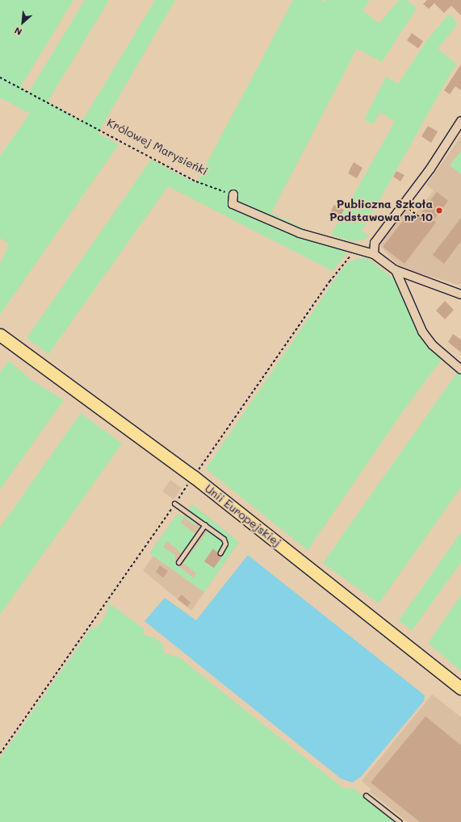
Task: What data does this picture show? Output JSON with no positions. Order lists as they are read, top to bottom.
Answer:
{
  "streets": {
    "main road": ["Unii Europejskiej"],
    "path": ["Królowej Marysieńki"]
  },
  "places": ["Publiczna Szkoła Podstawowa nr 10"],
  "north": "bottom left"
}
